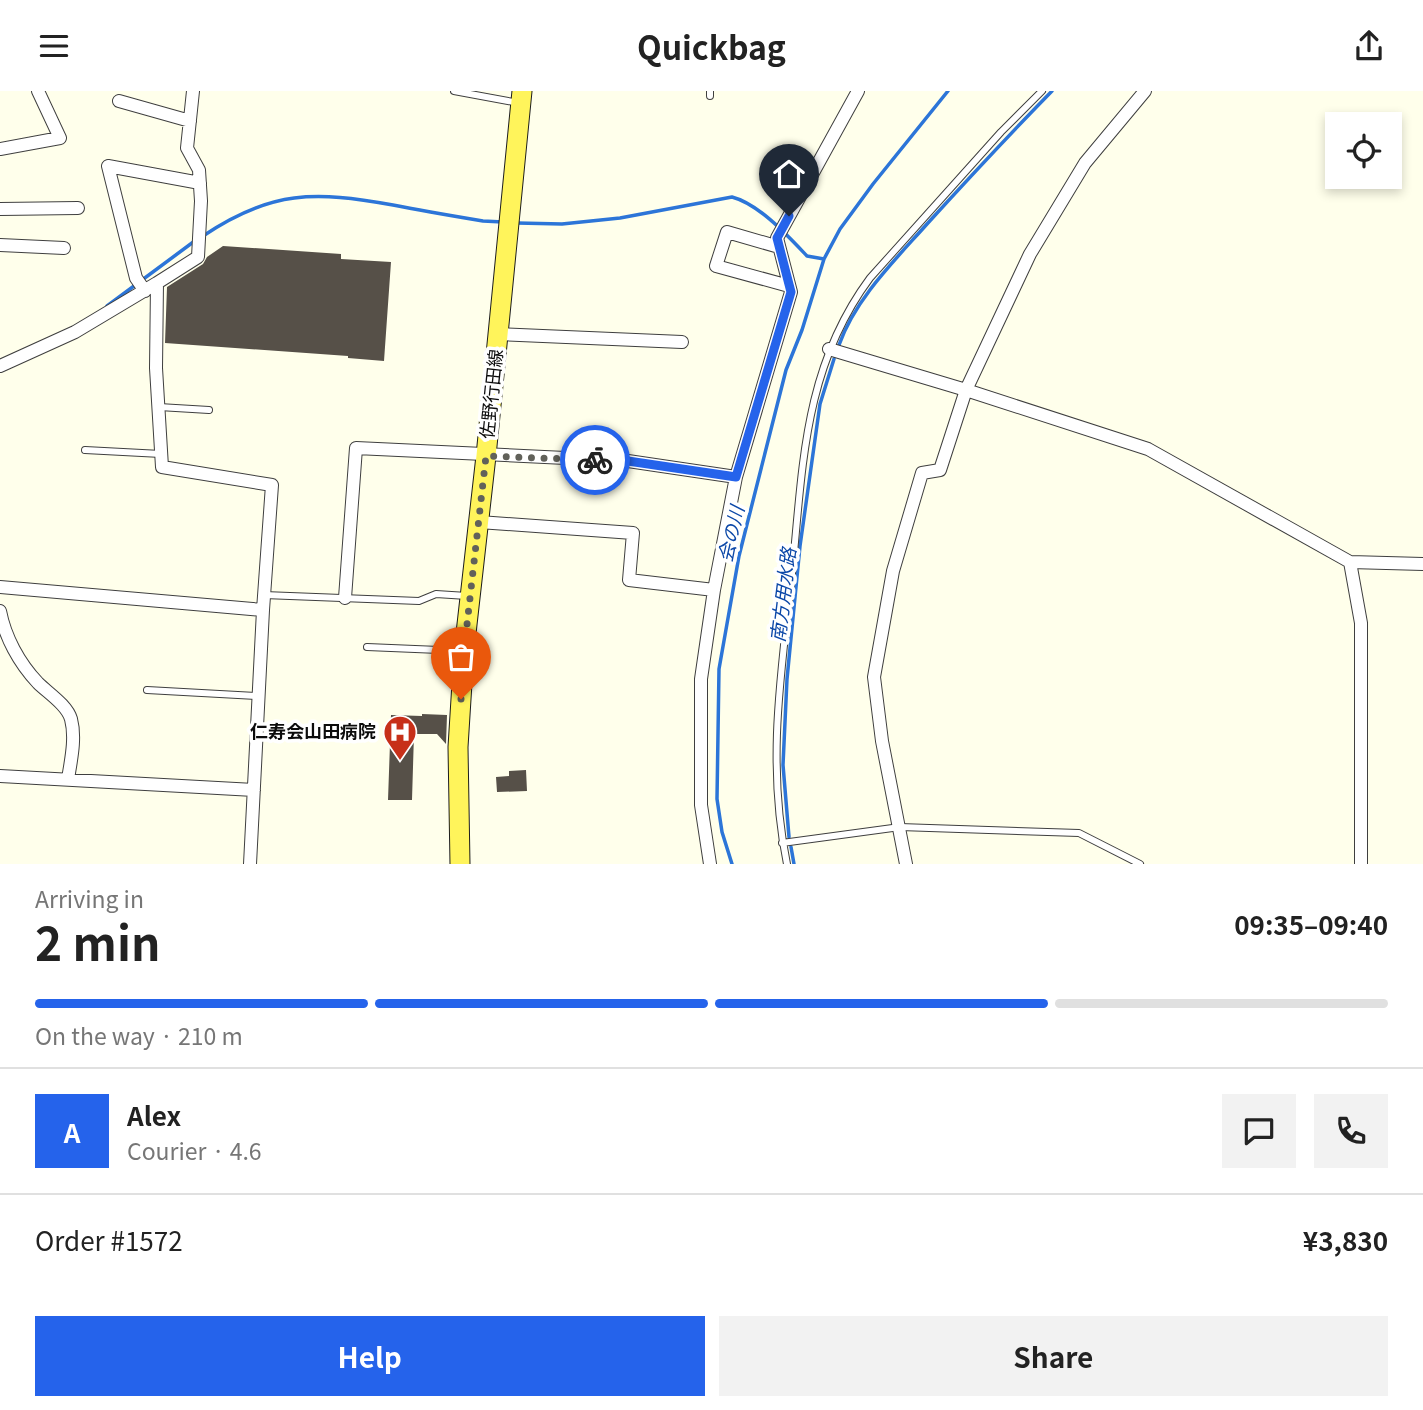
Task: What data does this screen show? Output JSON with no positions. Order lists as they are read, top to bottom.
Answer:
{
  "streets": {
    "main road": ["佐野行田線"]
  },
  "water": ["会の川", "南方用水路"],
  "places": {
    "hospital": ["仁寿会山田病院"]
  },
  "page": {
    "header": "Quickbag",
    "heading": ["2 min", "Arriving in", "09:35–09:40"],
    "panel": [
      "Alex",
      "Courier · 4.6",
      "Order #1572",
      "¥3,830"
    ],
    "bar": "On the way · 210 m",
    "round": "A",
    "buttons": ["Help", "Share"]
  }
}
